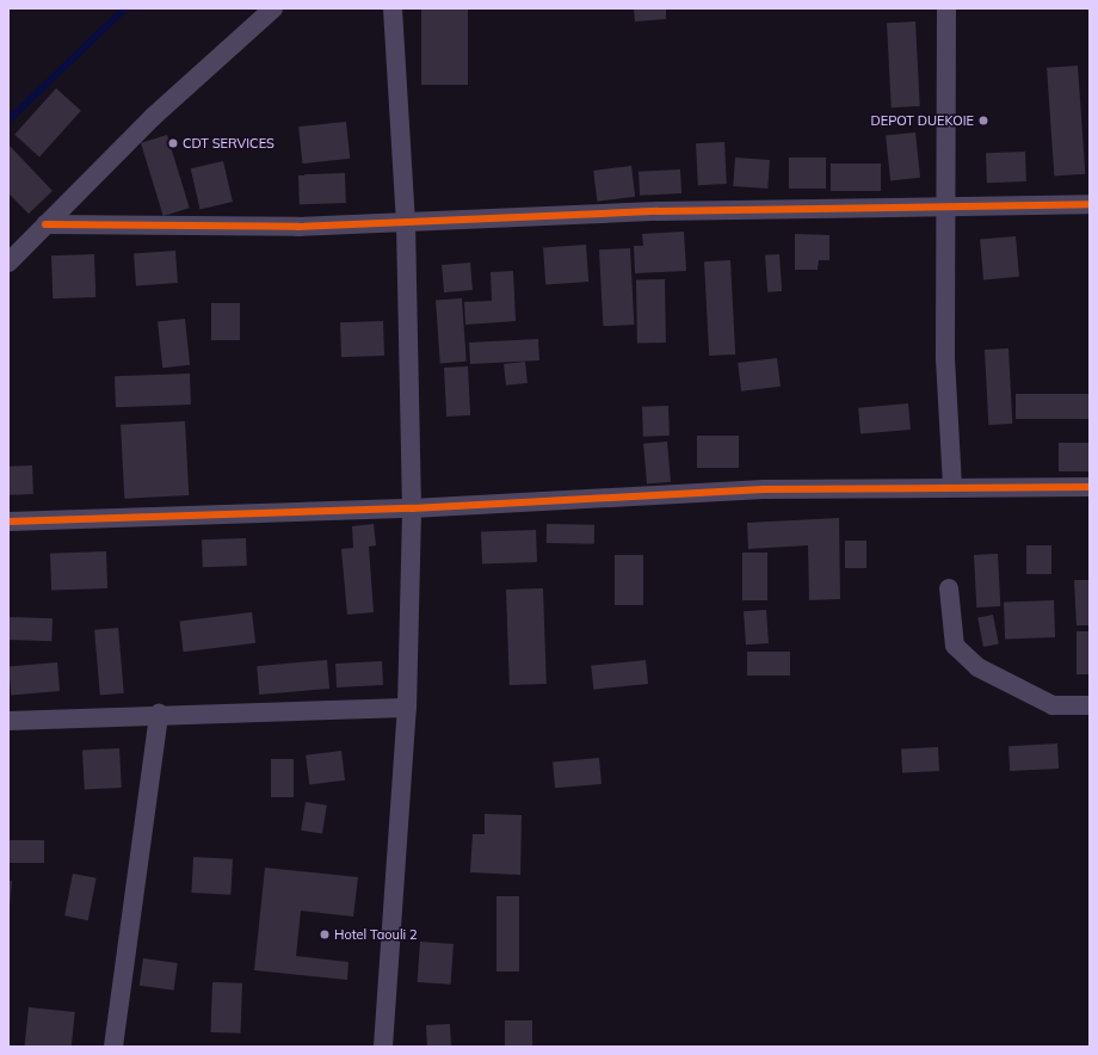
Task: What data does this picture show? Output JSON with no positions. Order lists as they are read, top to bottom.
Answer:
{
  "places": ["DEPOT DUEKOIE", "CDT SERVICES", "Hotel Taouli 2"]
}
